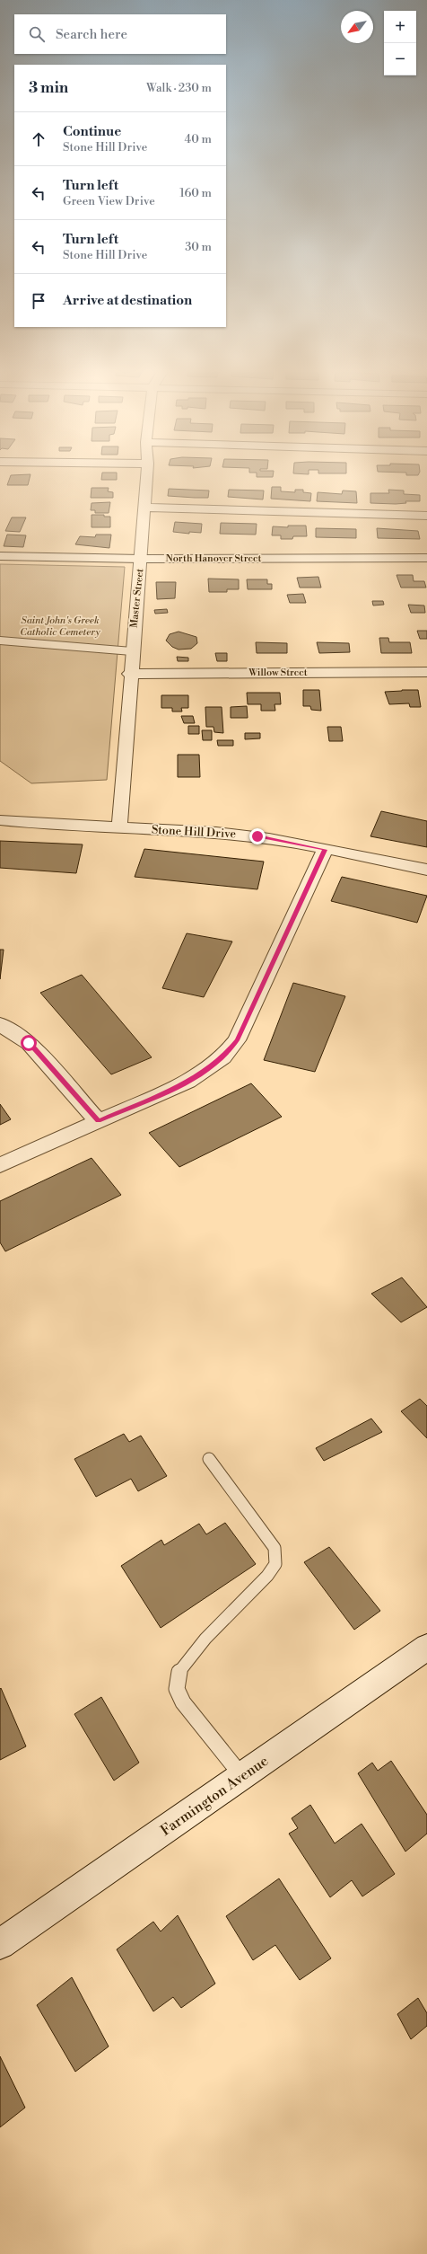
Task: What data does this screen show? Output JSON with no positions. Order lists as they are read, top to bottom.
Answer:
{
  "streets": {
    "street": [
      "North Hanover Street",
      "Master Street",
      "Willow Street",
      "Stone Hill Drive",
      "Farmington Avenue"
    ]
  },
  "crossings": [
    ["North Hanover Street", "Master Street"],
    ["Master Street", "Willow Street"],
    ["Master Street", "Stone Hill Drive"]
  ],
  "parks": ["Saint John's Greek Catholic Cemetery"],
  "north": "bottom left",
  "page": {
    "map_buttons": ["+", "−"],
    "search": "Search here",
    "heading": ["3 min", "Walk · 230 m"],
    "list": [
      ["Continue", "Stone Hill Drive", "40 m"],
      ["Turn left", "Green View Drive", "160 m"],
      ["Turn left", "Stone Hill Drive", "30 m"],
      "Arrive at destination"
    ]
  }
}
